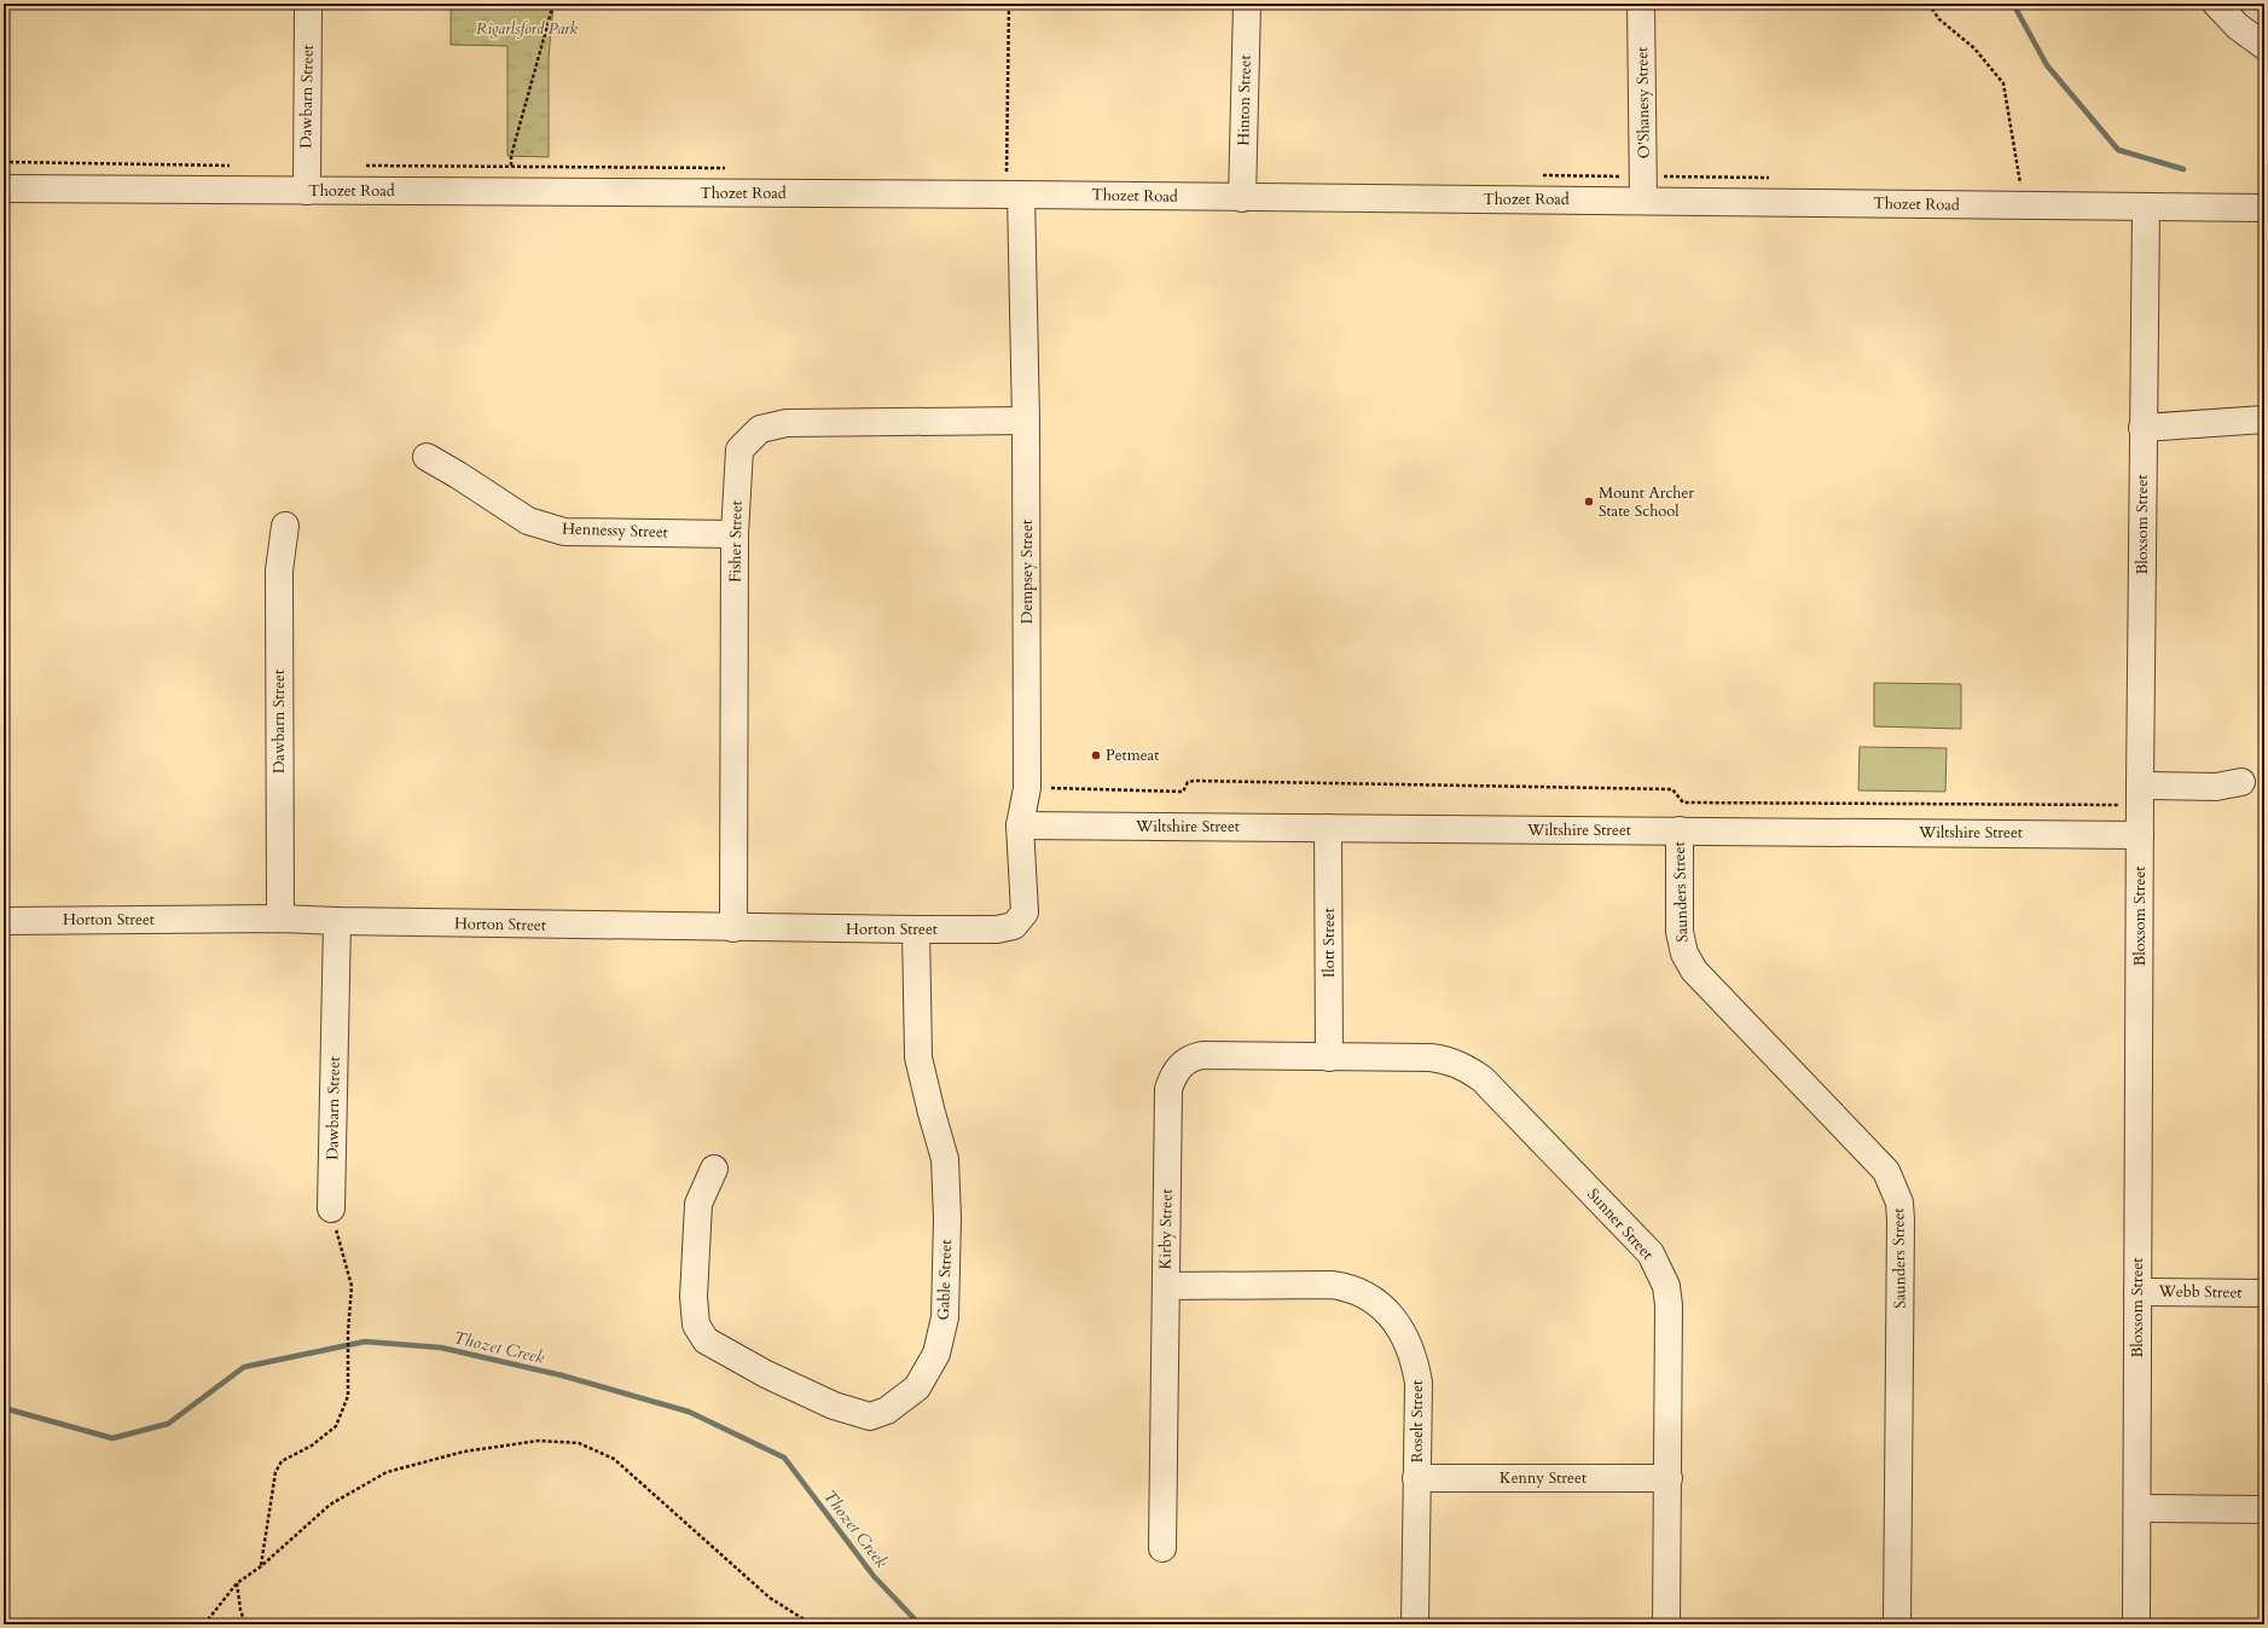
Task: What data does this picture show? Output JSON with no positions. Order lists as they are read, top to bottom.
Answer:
{
  "streets": {
    "street": [
      "Dawbarn Street",
      "Hinton Street",
      "O'Shanesy Street",
      "Thozet Road",
      "Bloxsom Street",
      "Hennessy Street",
      "Fisher Street",
      "Dempsey Street",
      "Wiltshire Street",
      "Saunders Street",
      "Horton Street",
      "Ilott Street",
      "Sunner Street",
      "Kirby Street",
      "Gable Street",
      "Webb Street",
      "Roselt Street",
      "Kenny Street"
    ]
  },
  "crossings": [
    ["Dawbarn Street", "Thozet Road"],
    ["Dawbarn Street", "Horton Street"],
    ["Hinton Street", "Thozet Road"],
    ["O'Shanesy Street", "Thozet Road"],
    ["Thozet Road", "Bloxsom Street"],
    ["Thozet Road", "Dempsey Street"],
    ["Bloxsom Street", "Wiltshire Street"],
    ["Bloxsom Street", "Webb Street"],
    ["Hennessy Street", "Fisher Street"],
    ["Fisher Street", "Dempsey Street"],
    ["Fisher Street", "Horton Street"],
    ["Dempsey Street", "Wiltshire Street"],
    ["Dempsey Street", "Horton Street"],
    ["Wiltshire Street", "Saunders Street"],
    ["Wiltshire Street", "Ilott Street"],
    ["Horton Street", "Gable Street"],
    ["Ilott Street", "Sunner Street"],
    ["Ilott Street", "Kirby Street"],
    ["Sunner Street", "Kirby Street"],
    ["Sunner Street", "Kenny Street"],
    ["Kirby Street", "Roselt Street"],
    ["Roselt Street", "Kenny Street"]
  ],
  "water": ["Thozet Creek"],
  "parks": ["Rigarlsford Park"],
  "places": ["Mount Archer State School", "Petmeat"]
}
